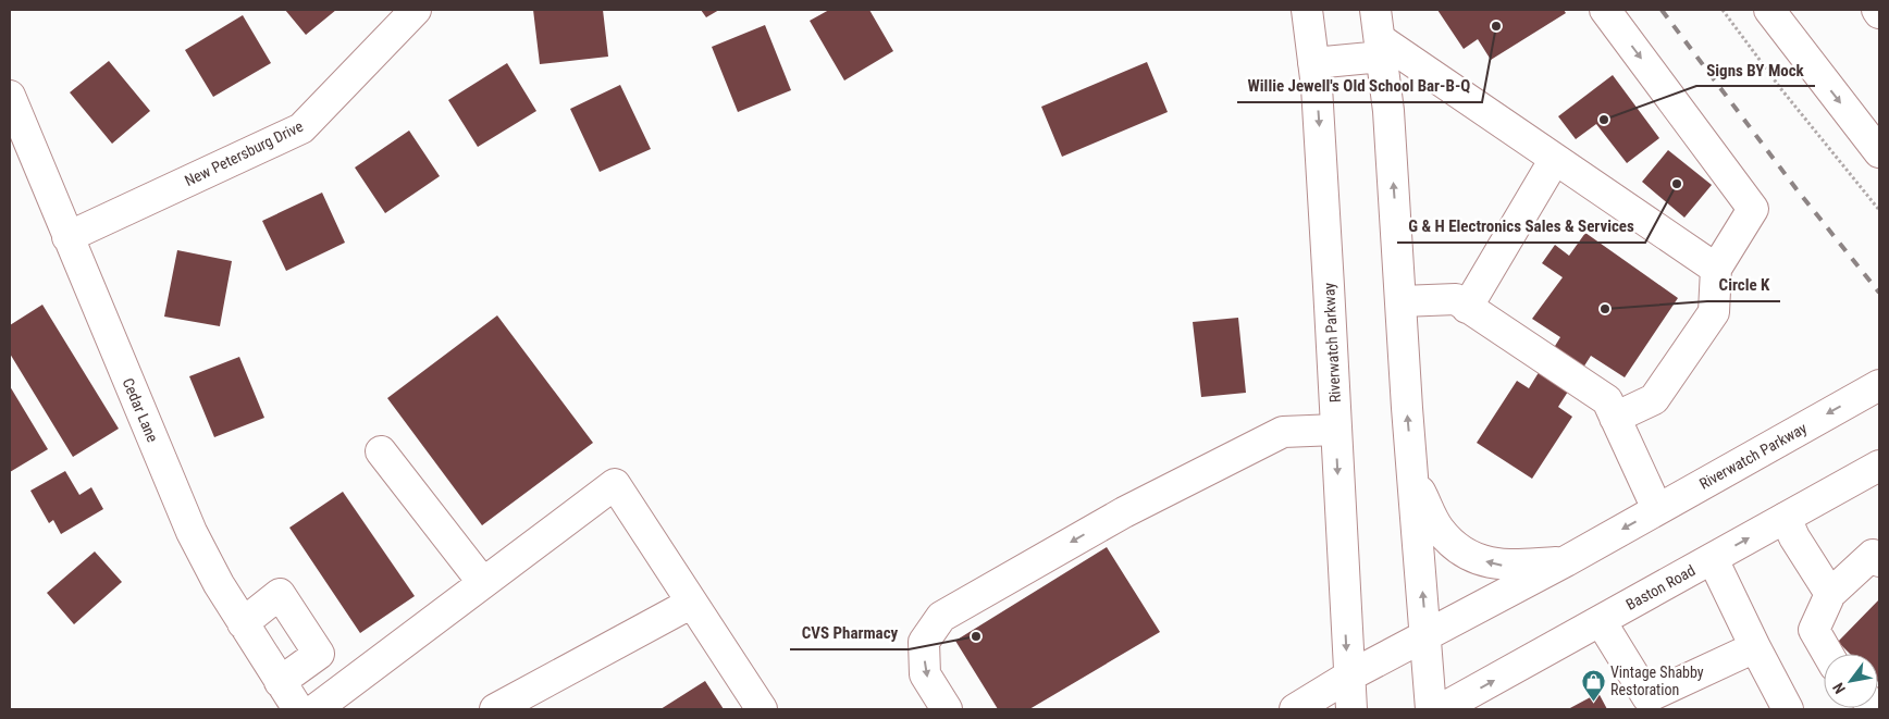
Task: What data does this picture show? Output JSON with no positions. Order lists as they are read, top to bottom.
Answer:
{
  "streets": {
    "main road": [
      "New Petersburg Drive",
      "Riverwatch Parkway",
      "Cedar Lane",
      "Baston Road"
    ]
  },
  "crossings": [
    ["New Petersburg Drive", "Cedar Lane"]
  ],
  "one_way": ["Baston Road"],
  "places": {
    "other": [
      "Willie Jewell's Old School Bar-B-Q",
      "Signs BY Mock",
      "G & H Electronics Sales & Services",
      "Circle K",
      "CVS Pharmacy"
    ],
    "shop": ["Vintage Shabby Restoration"]
  },
  "north": "bottom left"
}
